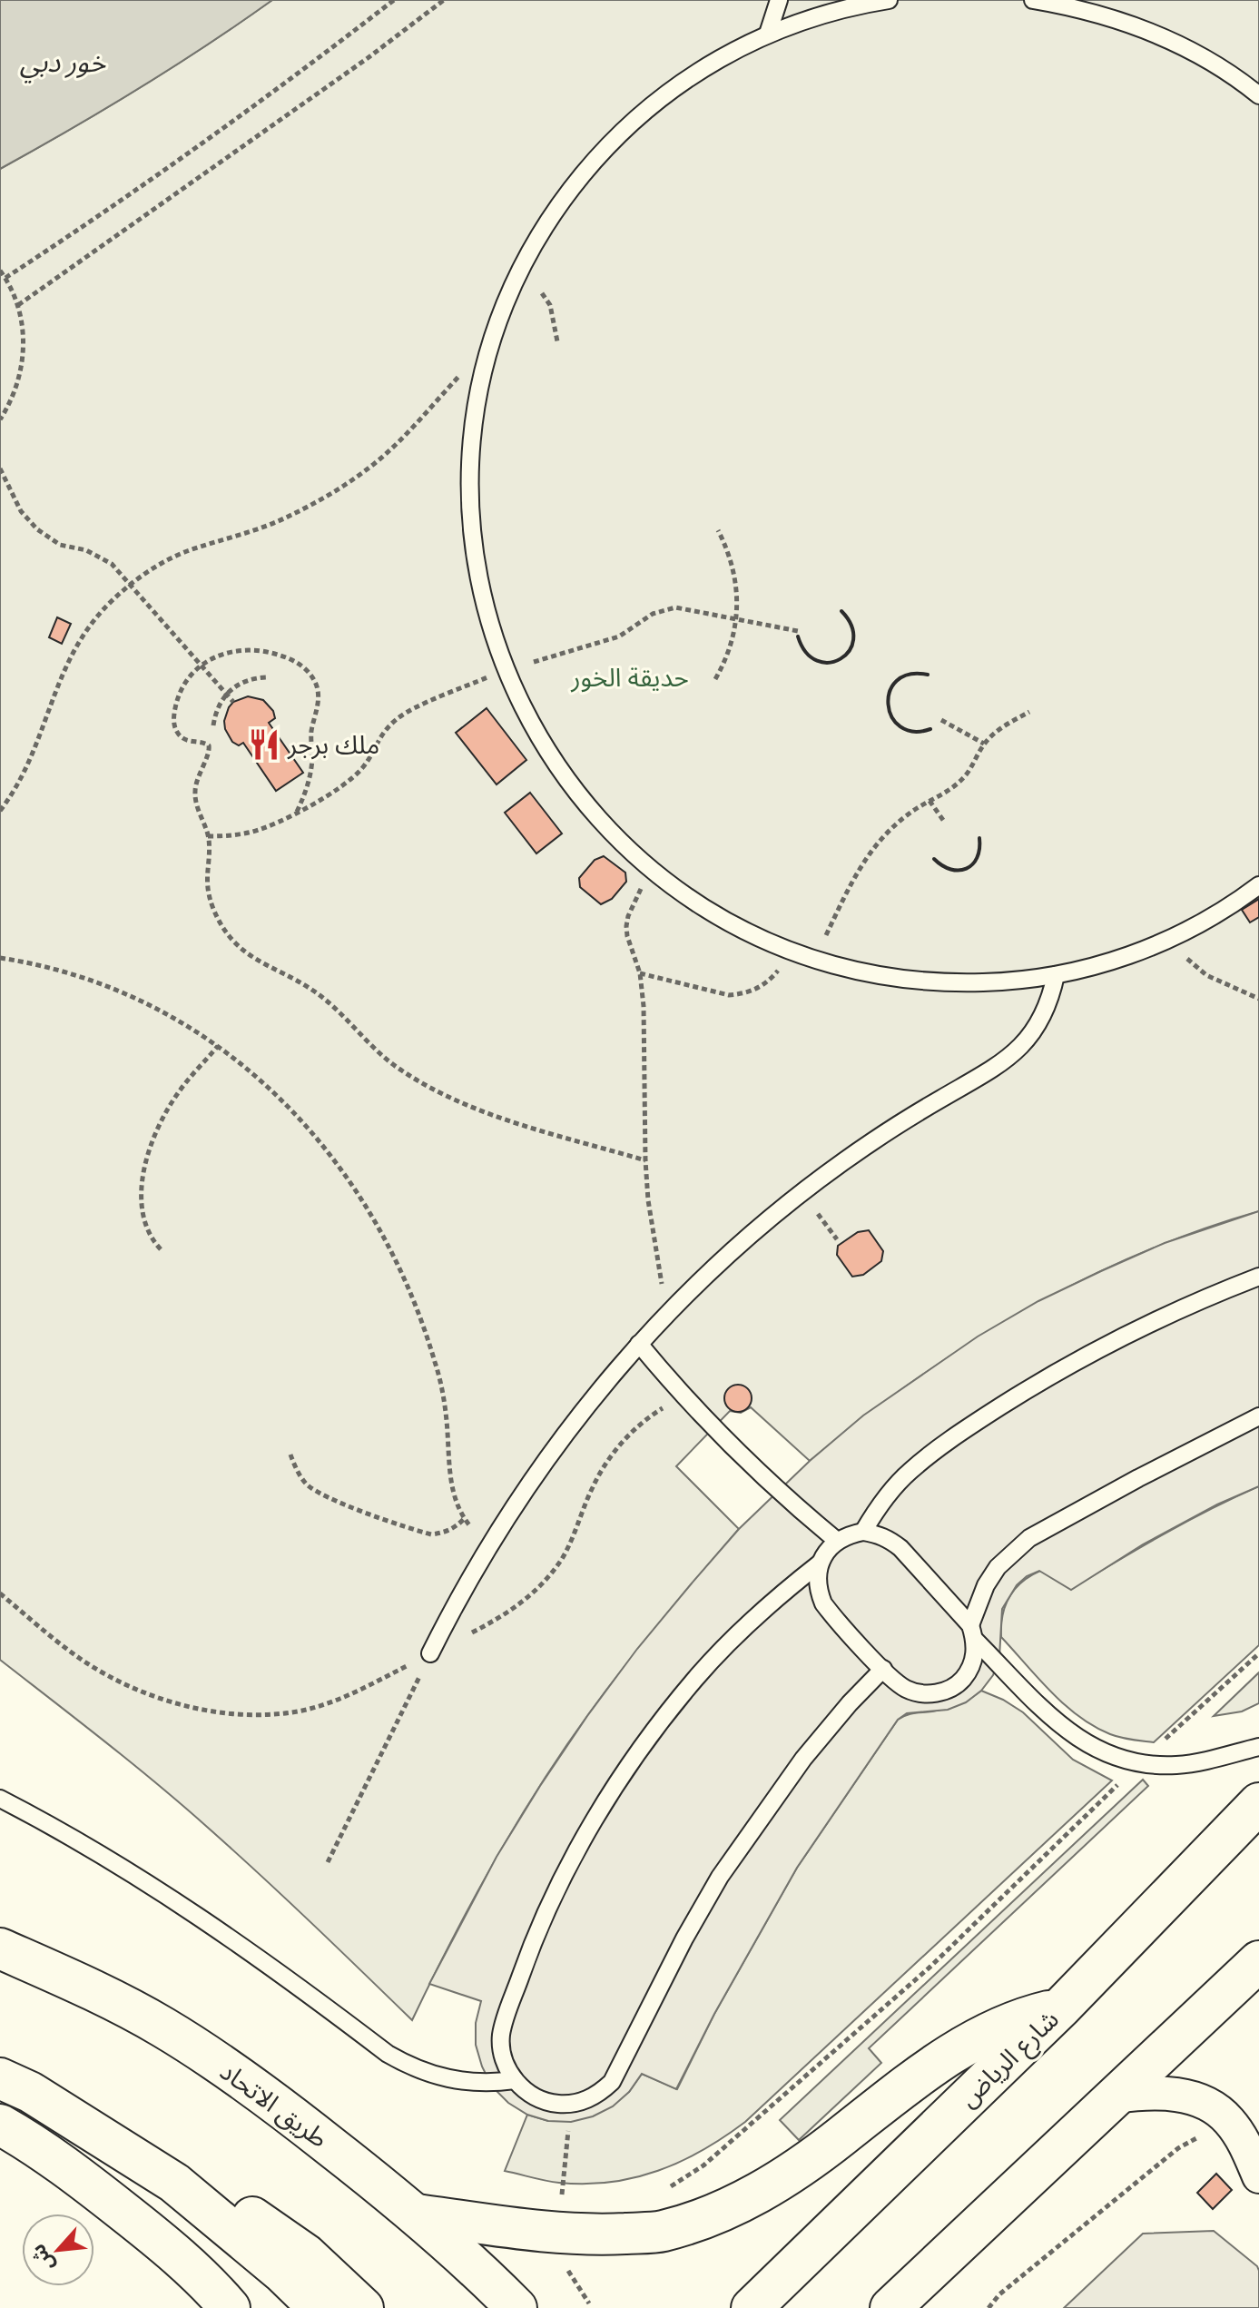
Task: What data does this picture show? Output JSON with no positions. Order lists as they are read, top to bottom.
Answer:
{
  "streets": {
    "main road": ["شارع الرياض", "طريق الاتحاد"]
  },
  "water": ["خور دبي"],
  "parks": ["حديقة الخور"],
  "places": {
    "restaurant": ["ملك برجر"]
  },
  "north": "bottom left"
}
